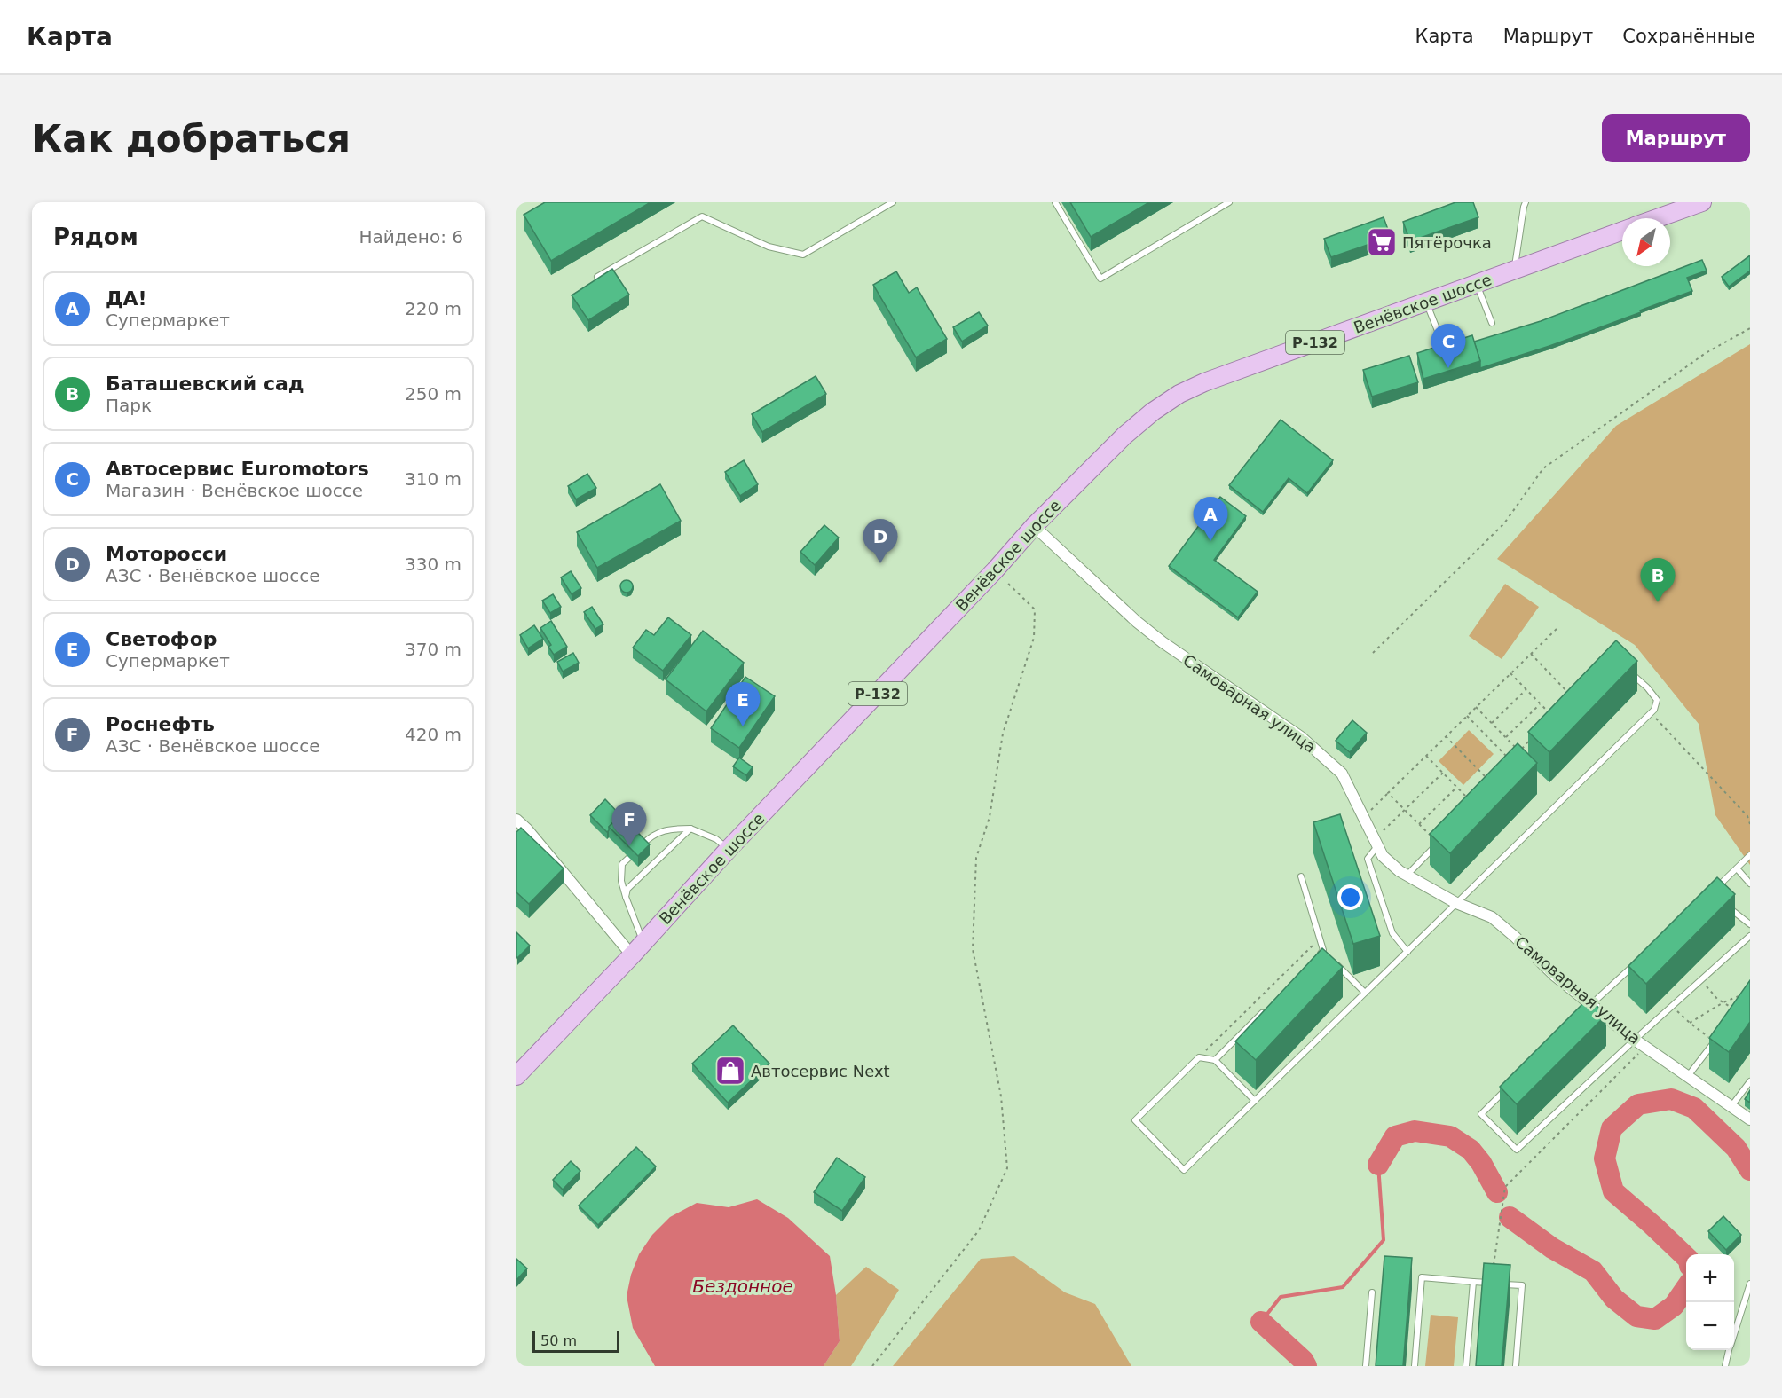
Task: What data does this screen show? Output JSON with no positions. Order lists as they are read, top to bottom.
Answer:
{
  "streets": {
    "main road": ["Венёвское шоссе", "Р-132"],
    "street": ["Самоварная улица"]
  },
  "crossings": [
    ["Венёвское шоссе", "Самоварная улица"]
  ],
  "water": ["Бездонное"],
  "places": {
    "supermarket": ["Пятёрочка"],
    "shop": ["Автосервис Next"]
  },
  "scale_bar": "50 m",
  "north": "bottom left",
  "page": {
    "header": "Карта",
    "nav": ["Карта", "Маршрут", "Сохранённые"],
    "buttons": "Маршрут",
    "title": "Как добраться",
    "heading": ["Рядом", "Найдено: 6"],
    "list": [
      {
        "mark": "A",
        "name": "ДА!",
        "note": "Супермаркет",
        "value": "220 m"
      },
      {
        "mark": "B",
        "name": "Баташевский сад",
        "note": "Парк",
        "value": "250 m"
      },
      {
        "mark": "C",
        "name": "Автосервис Euromotors",
        "note": "Магазин · Венёвское шоссе",
        "value": "310 m"
      },
      {
        "mark": "D",
        "name": "Моторосси",
        "note": "АЗС · Венёвское шоссе",
        "value": "330 m"
      },
      {
        "mark": "E",
        "name": "Светофор",
        "note": "Супермаркет",
        "value": "370 m"
      },
      {
        "mark": "F",
        "name": "Роснефть",
        "note": "АЗС · Венёвское шоссе",
        "value": "420 m"
      }
    ],
    "pins": [
      "C",
      "A",
      "D",
      "B",
      "E",
      "F"
    ],
    "map_buttons": ["+", "−"],
    "scale": "50 m"
  }
}
